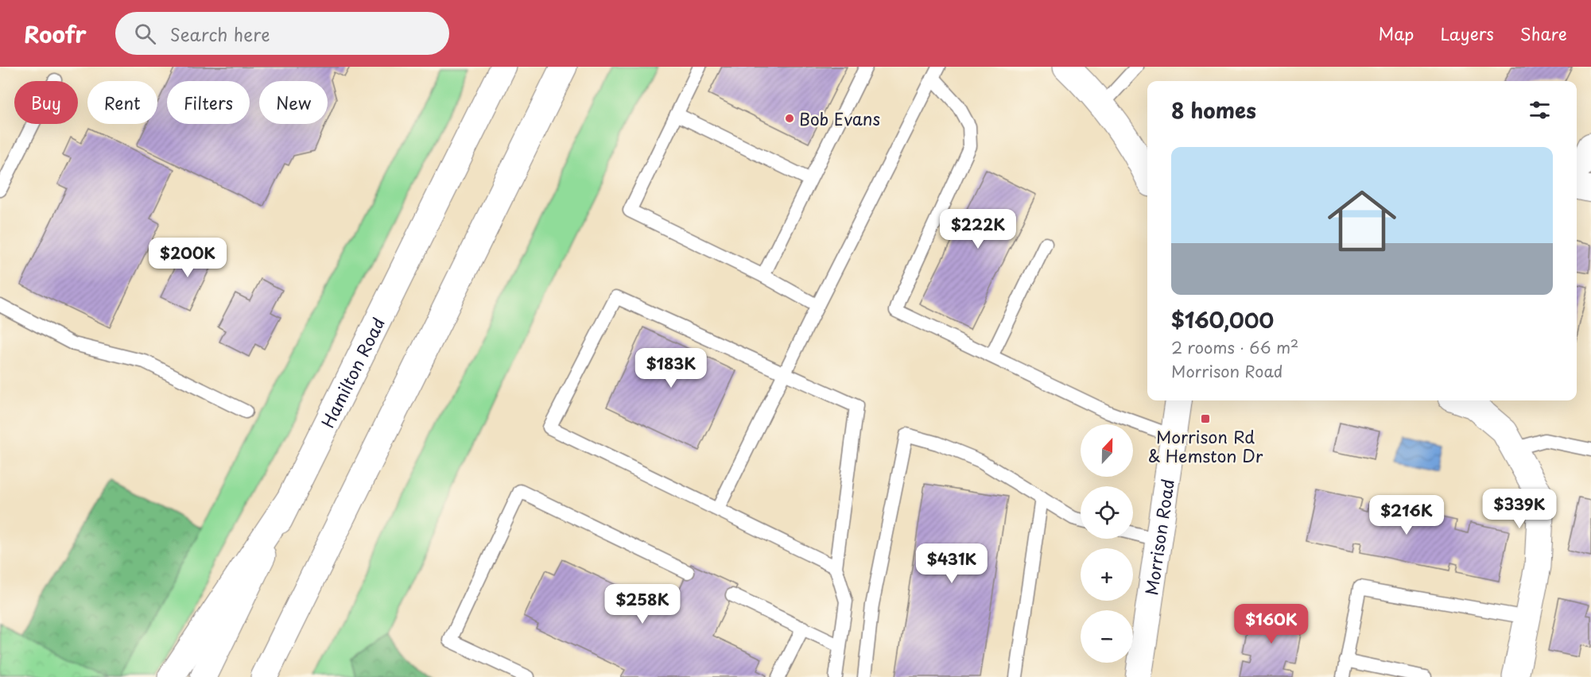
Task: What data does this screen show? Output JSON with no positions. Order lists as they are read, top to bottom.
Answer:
{
  "streets": {
    "main road": ["Hamilton Road", "Morrison Road"]
  },
  "places": {
    "other": ["Bob Evans"],
    "transit": ["Morrison Rd & Hemston Dr"]
  },
  "north": "top",
  "page": {
    "header": "Roofr",
    "search": "Search here",
    "nav": ["Map", "Layers", "Share"],
    "chip": [
      "Buy",
      "Rent",
      "Filters",
      "New"
    ],
    "heading": "8 homes",
    "list": [
      {
        "name": "$160,000",
        "note": "2 rooms · 66 m² · Morrison Road"
      }
    ],
    "price": [
      "$222K",
      "$200K",
      "$183K",
      "$339K",
      "$216K",
      "$431K",
      "$258K",
      "$160K"
    ],
    "map_buttons": ["+", "−"]
  }
}
